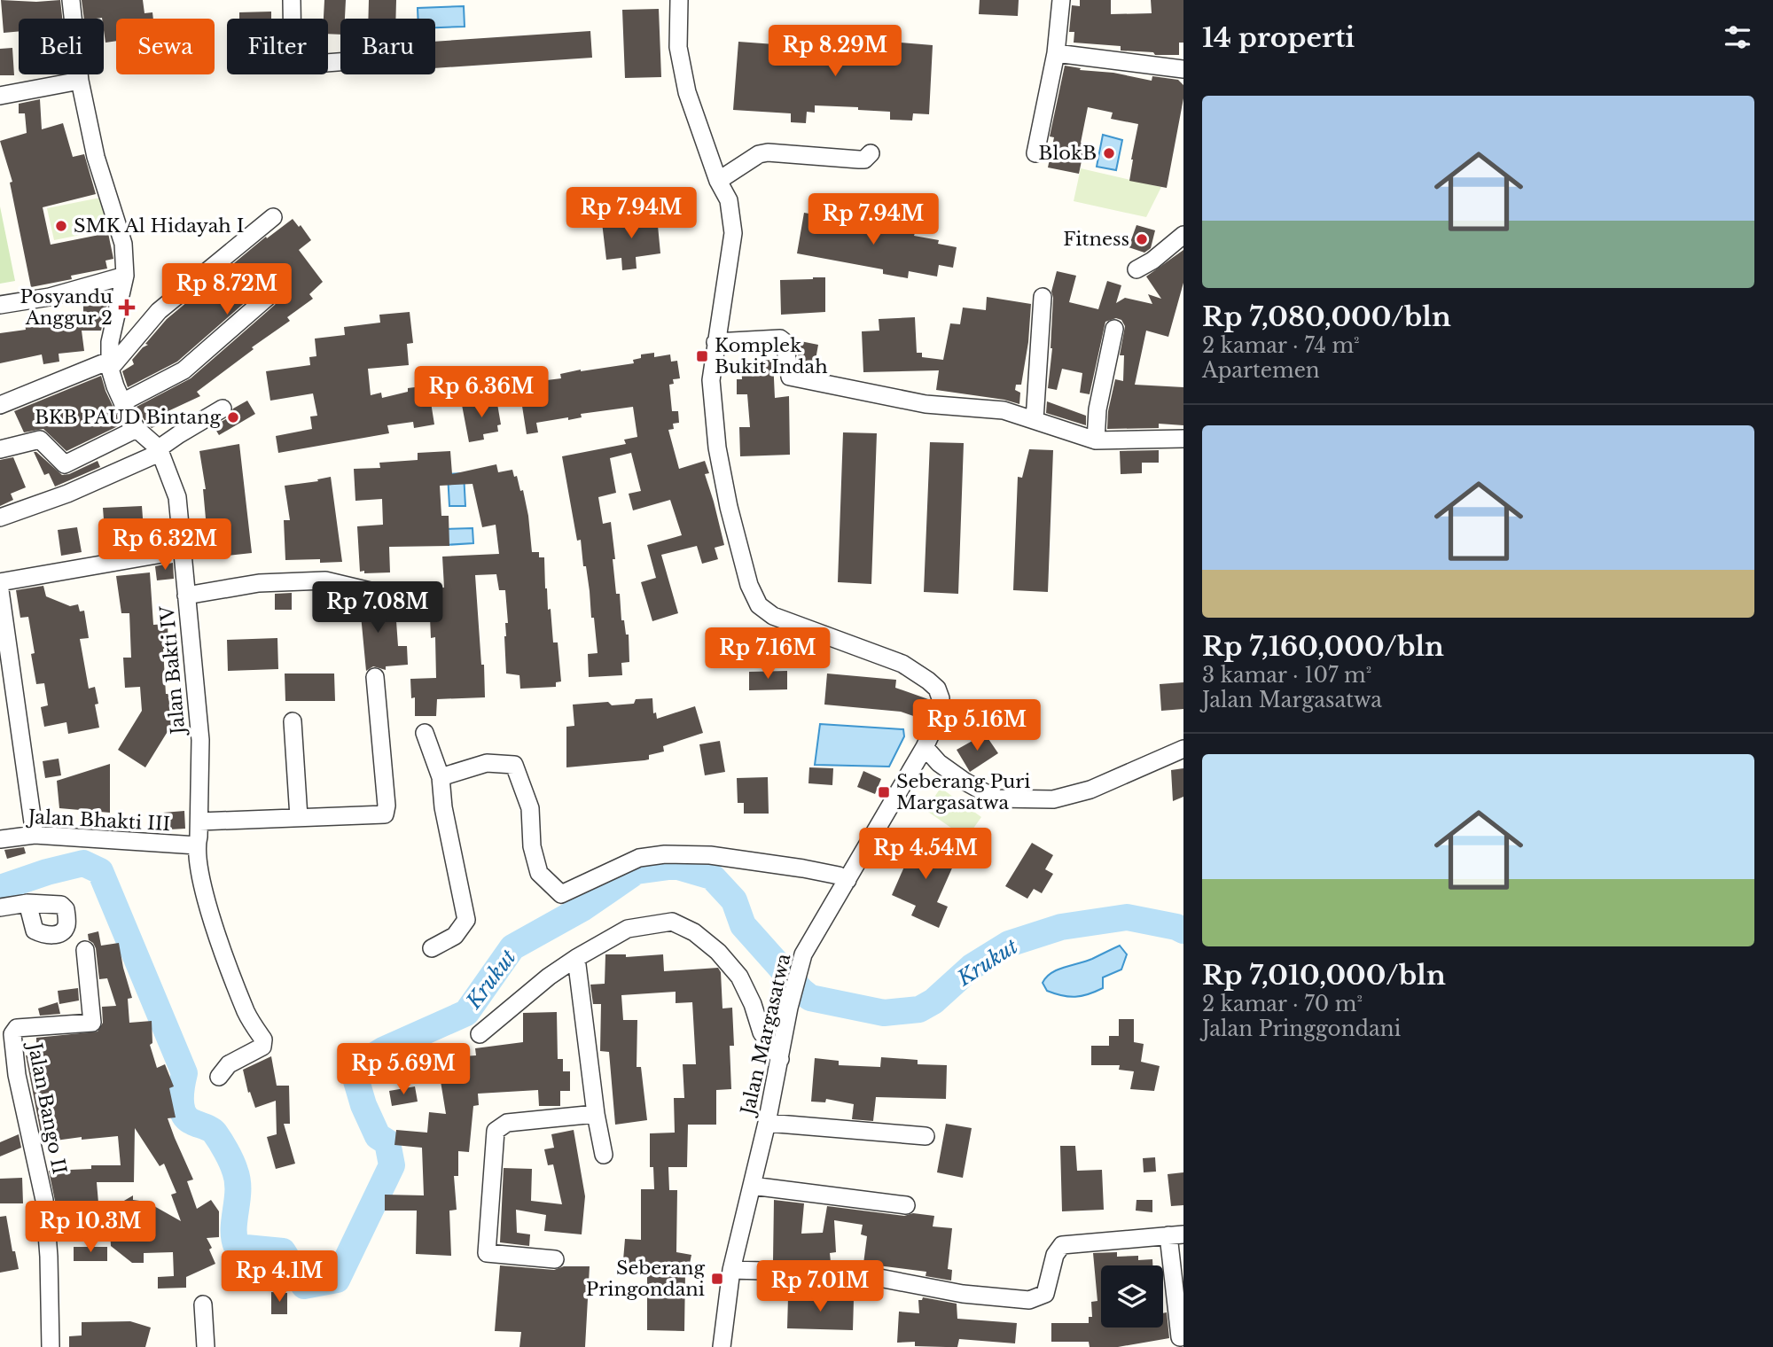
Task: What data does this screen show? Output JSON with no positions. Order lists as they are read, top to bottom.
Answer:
{
  "streets": {
    "street": [
      "Jalan Bakti IV",
      "Jalan Bhakti III",
      "Jalan Margasatwa",
      "Jalan Bango II"
    ]
  },
  "crossings": [
    ["Jalan Bakti IV", "Jalan Bhakti III"]
  ],
  "water": ["Krukut"],
  "places": {
    "other": [
      "BlokB",
      "SMK Al Hidayah I",
      "Fitness",
      "BKB PAUD Bintang"
    ],
    "health": ["Posyandu Anggur 2"],
    "transit": ["Komplek Bukit Indah", "Seberang Puri Margasatwa", "Seberang Pringondani"]
  },
  "page": {
    "heading": "14 properti",
    "chip": [
      "Beli",
      "Sewa",
      "Filter",
      "Baru"
    ],
    "price": [
      "Rp 8.29M",
      "Rp 7.94M",
      "Rp 7.94M",
      "Rp 8.72M",
      "Rp 6.36M",
      "Rp 6.32M",
      "Rp 7.08M",
      "Rp 7.16M",
      "Rp 5.16M",
      "Rp 4.54M",
      "Rp 5.69M",
      "Rp 10.3M",
      "Rp 4.1M",
      "Rp 7.01M"
    ],
    "list": [
      {
        "name": "Rp 7,080,000/bln",
        "note": "2 kamar · 74 m² · Apartemen"
      },
      {
        "name": "Rp 7,160,000/bln",
        "note": "3 kamar · 107 m² · Jalan Margasatwa"
      },
      {
        "name": "Rp 7,010,000/bln",
        "note": "2 kamar · 70 m² · Jalan Pringgondani"
      }
    ]
  }
}
